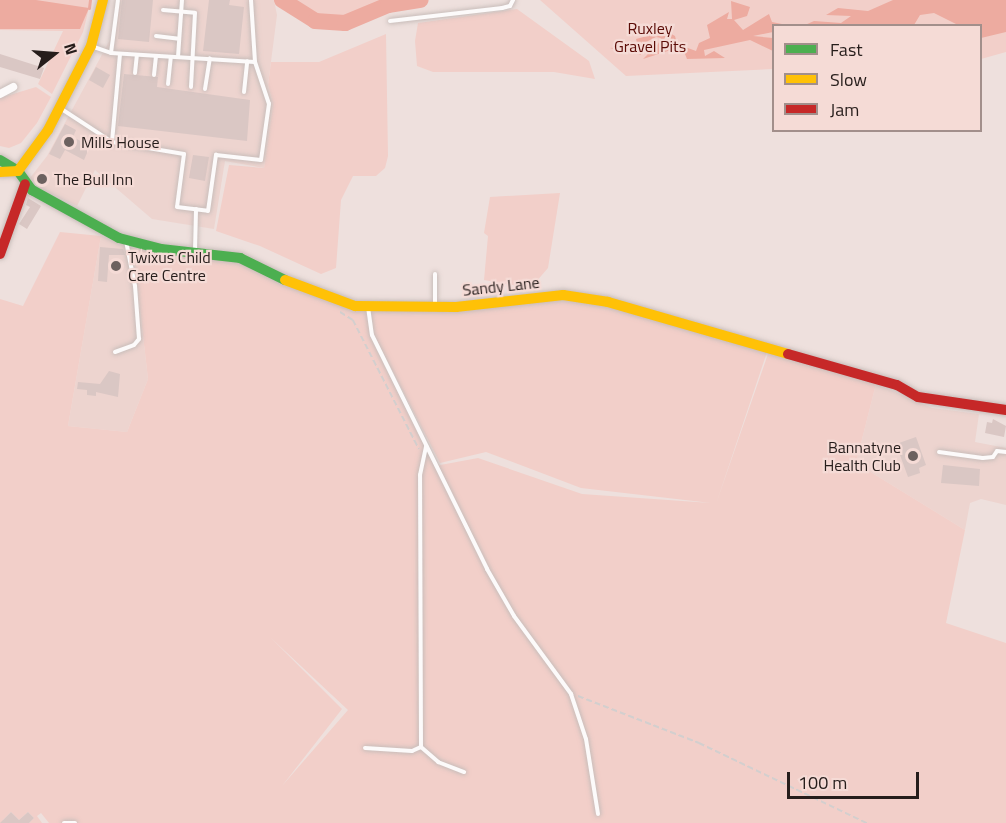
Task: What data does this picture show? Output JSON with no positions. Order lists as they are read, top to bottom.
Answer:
{
  "streets": {
    "street": ["Sandy Lane"]
  },
  "parks": ["Ruxley Gravel Pits"],
  "places": [
    "Mills House",
    "The Bull Inn",
    "Twixus Child Care Centre",
    "Bannatyne Health Club"
  ],
  "legend": ["Fast", "Slow", "Jam"],
  "scale_bar": "100 m",
  "north": "right"
}
